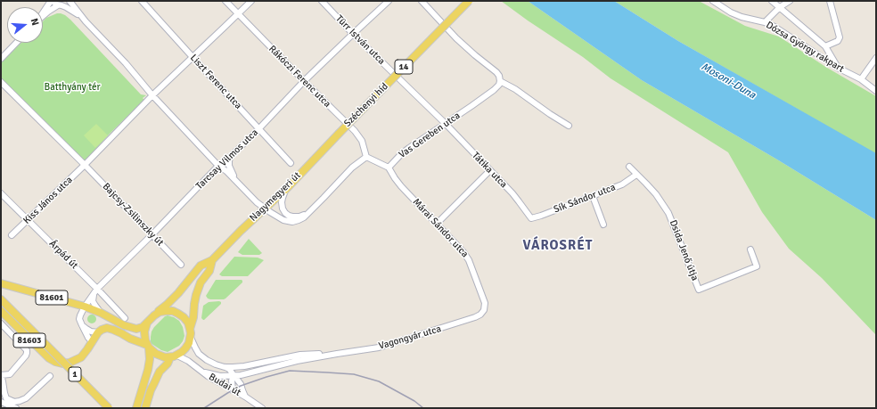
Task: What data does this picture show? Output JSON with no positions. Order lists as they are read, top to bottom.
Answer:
{
  "streets": {
    "main road": [
      "14",
      "Széchenyi híd",
      "Nagymegyeri út",
      "81601",
      "81603",
      "1"
    ],
    "street": [
      "Türr István utca",
      "Dózsa György rakpart",
      "Rákóczi Ferenc utca",
      "Liszt Ferenc utca",
      "Vas Gereben utca",
      "Tarcsay Vilmos utca",
      "Tátika utca",
      "Sík Sándor utca",
      "Kiss János utca",
      "Bajcsy-Zsilinszky út",
      "Márai Sándor utca",
      "Dsida Jenő útja",
      "Árpád út",
      "Vagongyár utca",
      "Budai út"
    ]
  },
  "crossings": [
    ["Türr István utca", "Vas Gereben utca"],
    ["Türr István utca", "Tarcsay Vilmos utca"],
    ["Türr István utca", "Tátika utca"],
    ["14", "Nagymegyeri út"],
    ["14", "81601"],
    ["14", "Budai út"],
    ["Rákóczi Ferenc utca", "Tarcsay Vilmos utca"],
    ["Liszt Ferenc utca", "Tarcsay Vilmos utca"],
    ["Széchenyi híd", "Nagymegyeri út"],
    ["Vas Gereben utca", "Tátika utca"],
    ["Vas Gereben utca", "Márai Sándor utca"],
    ["Tarcsay Vilmos utca", "Bajcsy-Zsilinszky út"],
    ["Tarcsay Vilmos utca", "Árpád út"],
    ["Tarcsay Vilmos utca", "81601"],
    ["Tátika utca", "Sík Sándor utca"],
    ["Nagymegyeri út", "81601"],
    ["Nagymegyeri út", "Budai út"],
    ["Sík Sándor utca", "Dsida Jenő útja"],
    ["Kiss János utca", "Bajcsy-Zsilinszky út"],
    ["Kiss János utca", "Árpád út"],
    ["Márai Sándor utca", "Vagongyár utca"],
    ["81601", "Budai út"],
    ["Vagongyár utca", "Budai út"]
  ],
  "districts": ["VÁROSRÉT"],
  "water": ["Mosoni-Duna"],
  "parks": ["Batthyány tér"],
  "north": "right"
}
